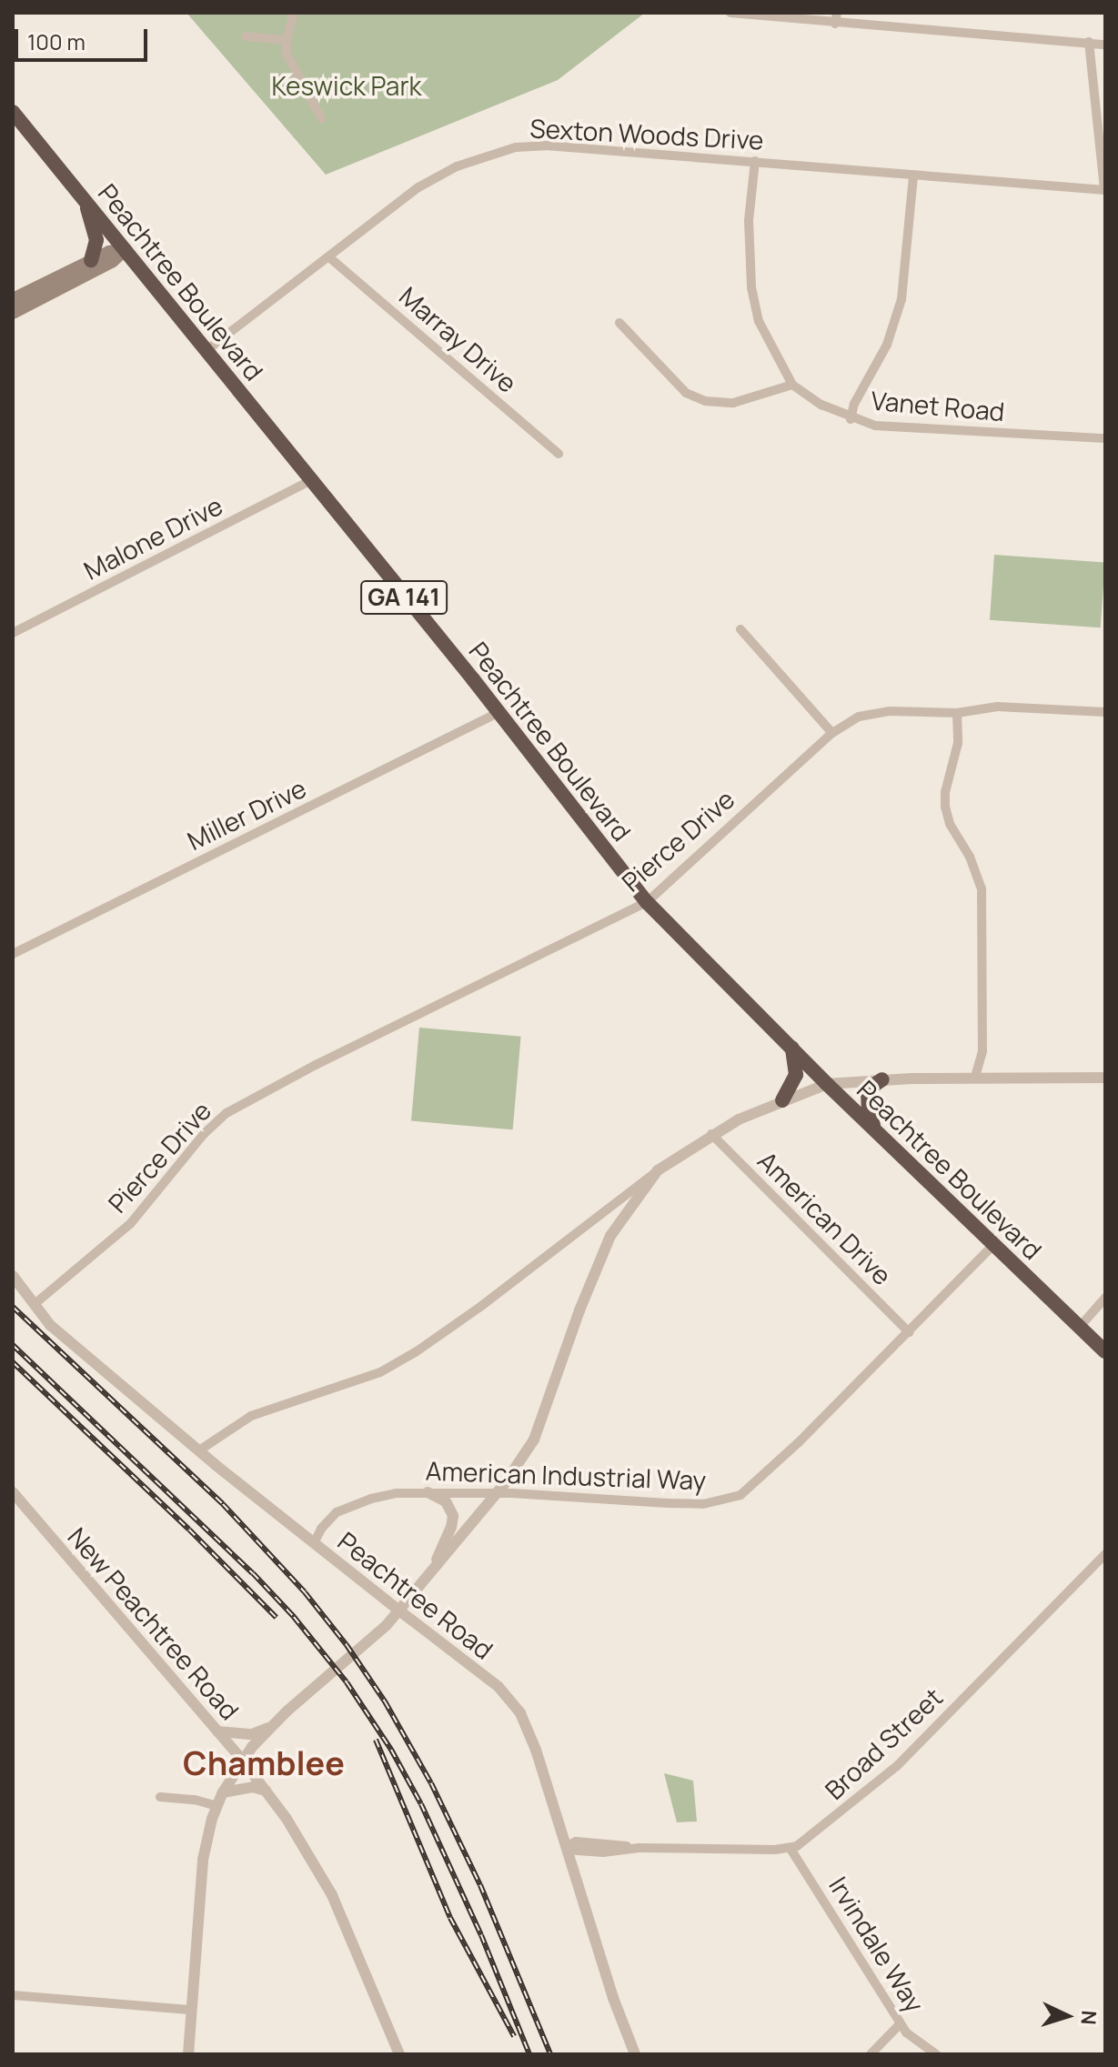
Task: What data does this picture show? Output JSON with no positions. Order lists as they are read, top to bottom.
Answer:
{
  "streets": {
    "highway": ["Peachtree Boulevard", "GA 141"],
    "street": [
      "Sexton Woods Drive",
      "Marray Drive",
      "Vanet Road",
      "Malone Drive",
      "Miller Drive",
      "Pierce Drive",
      "American Drive",
      "American Industrial Way",
      "Peachtree Road",
      "New Peachtree Road",
      "Broad Street",
      "Irvindale Way"
    ]
  },
  "crossings": [
    ["Sexton Woods Drive", "Peachtree Boulevard"],
    ["Sexton Woods Drive", "Marray Drive"],
    ["Peachtree Boulevard", "Malone Drive"],
    ["Peachtree Boulevard", "Miller Drive"],
    ["Peachtree Boulevard", "Pierce Drive"],
    ["Peachtree Boulevard", "American Industrial Way"],
    ["Pierce Drive", "Peachtree Road"],
    ["American Drive", "American Industrial Way"],
    ["American Industrial Way", "Peachtree Road"],
    ["Broad Street", "Irvindale Way"]
  ],
  "districts": ["Chamblee"],
  "parks": ["Keswick Park"],
  "scale_bar": "100 m",
  "north": "right"
}
